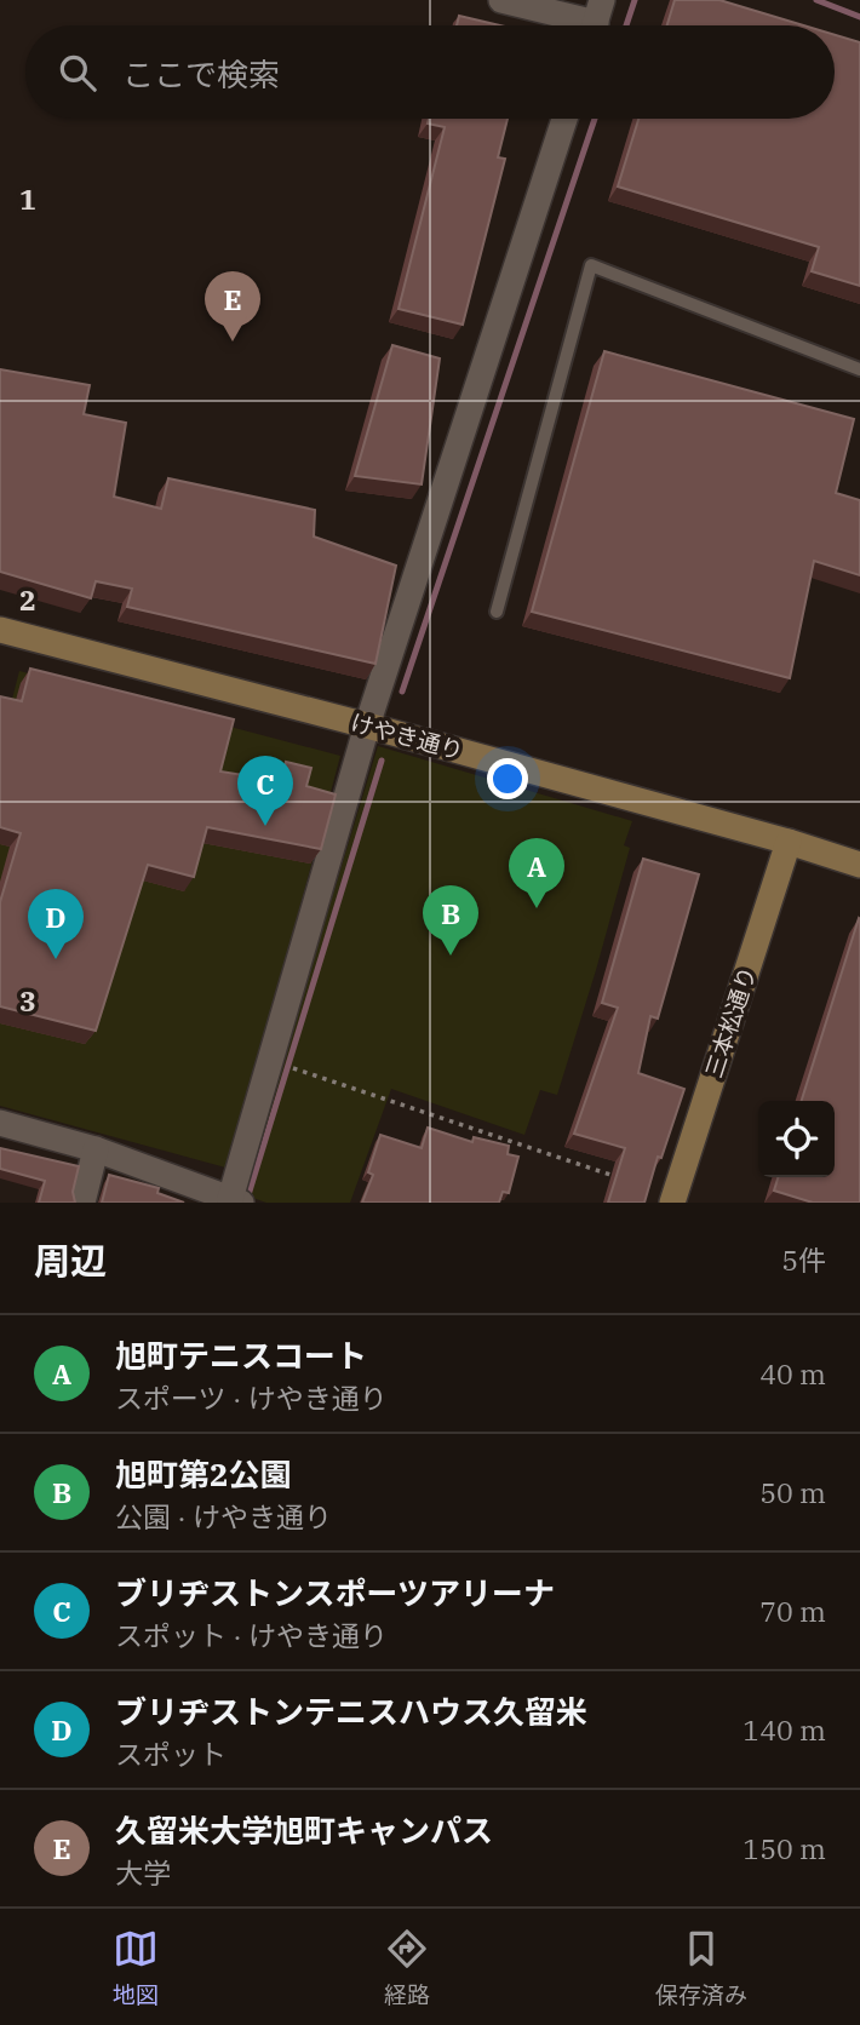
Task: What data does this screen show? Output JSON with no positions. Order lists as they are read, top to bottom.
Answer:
{
  "streets": {
    "street": ["けやき通り", "三本松通り"]
  },
  "crossings": [
    ["けやき通り", "三本松通り"]
  ],
  "page": {
    "search": "ここで検索",
    "pins": [
      "E",
      "C",
      "A",
      "B",
      "D"
    ],
    "heading": ["周辺", "5件"],
    "list": [
      {
        "mark": "A",
        "name": "旭町テニスコート",
        "note": "スポーツ · けやき通り",
        "value": "40 m"
      },
      {
        "mark": "B",
        "name": "旭町第2公園",
        "note": "公園 · けやき通り",
        "value": "50 m"
      },
      {
        "mark": "C",
        "name": "ブリヂストンスポーツアリーナ",
        "note": "スポット · けやき通り",
        "value": "70 m"
      },
      {
        "mark": "D",
        "name": "ブリヂストンテニスハウス久留米",
        "note": "スポット",
        "value": "140 m"
      },
      {
        "mark": "E",
        "name": "久留米大学旭町キャンパス",
        "note": "大学",
        "value": "150 m"
      }
    ],
    "nav": ["地図", "経路", "保存済み"]
  },
  "grid": {
    "rows": ["1", "2", "3"]
  }
}
